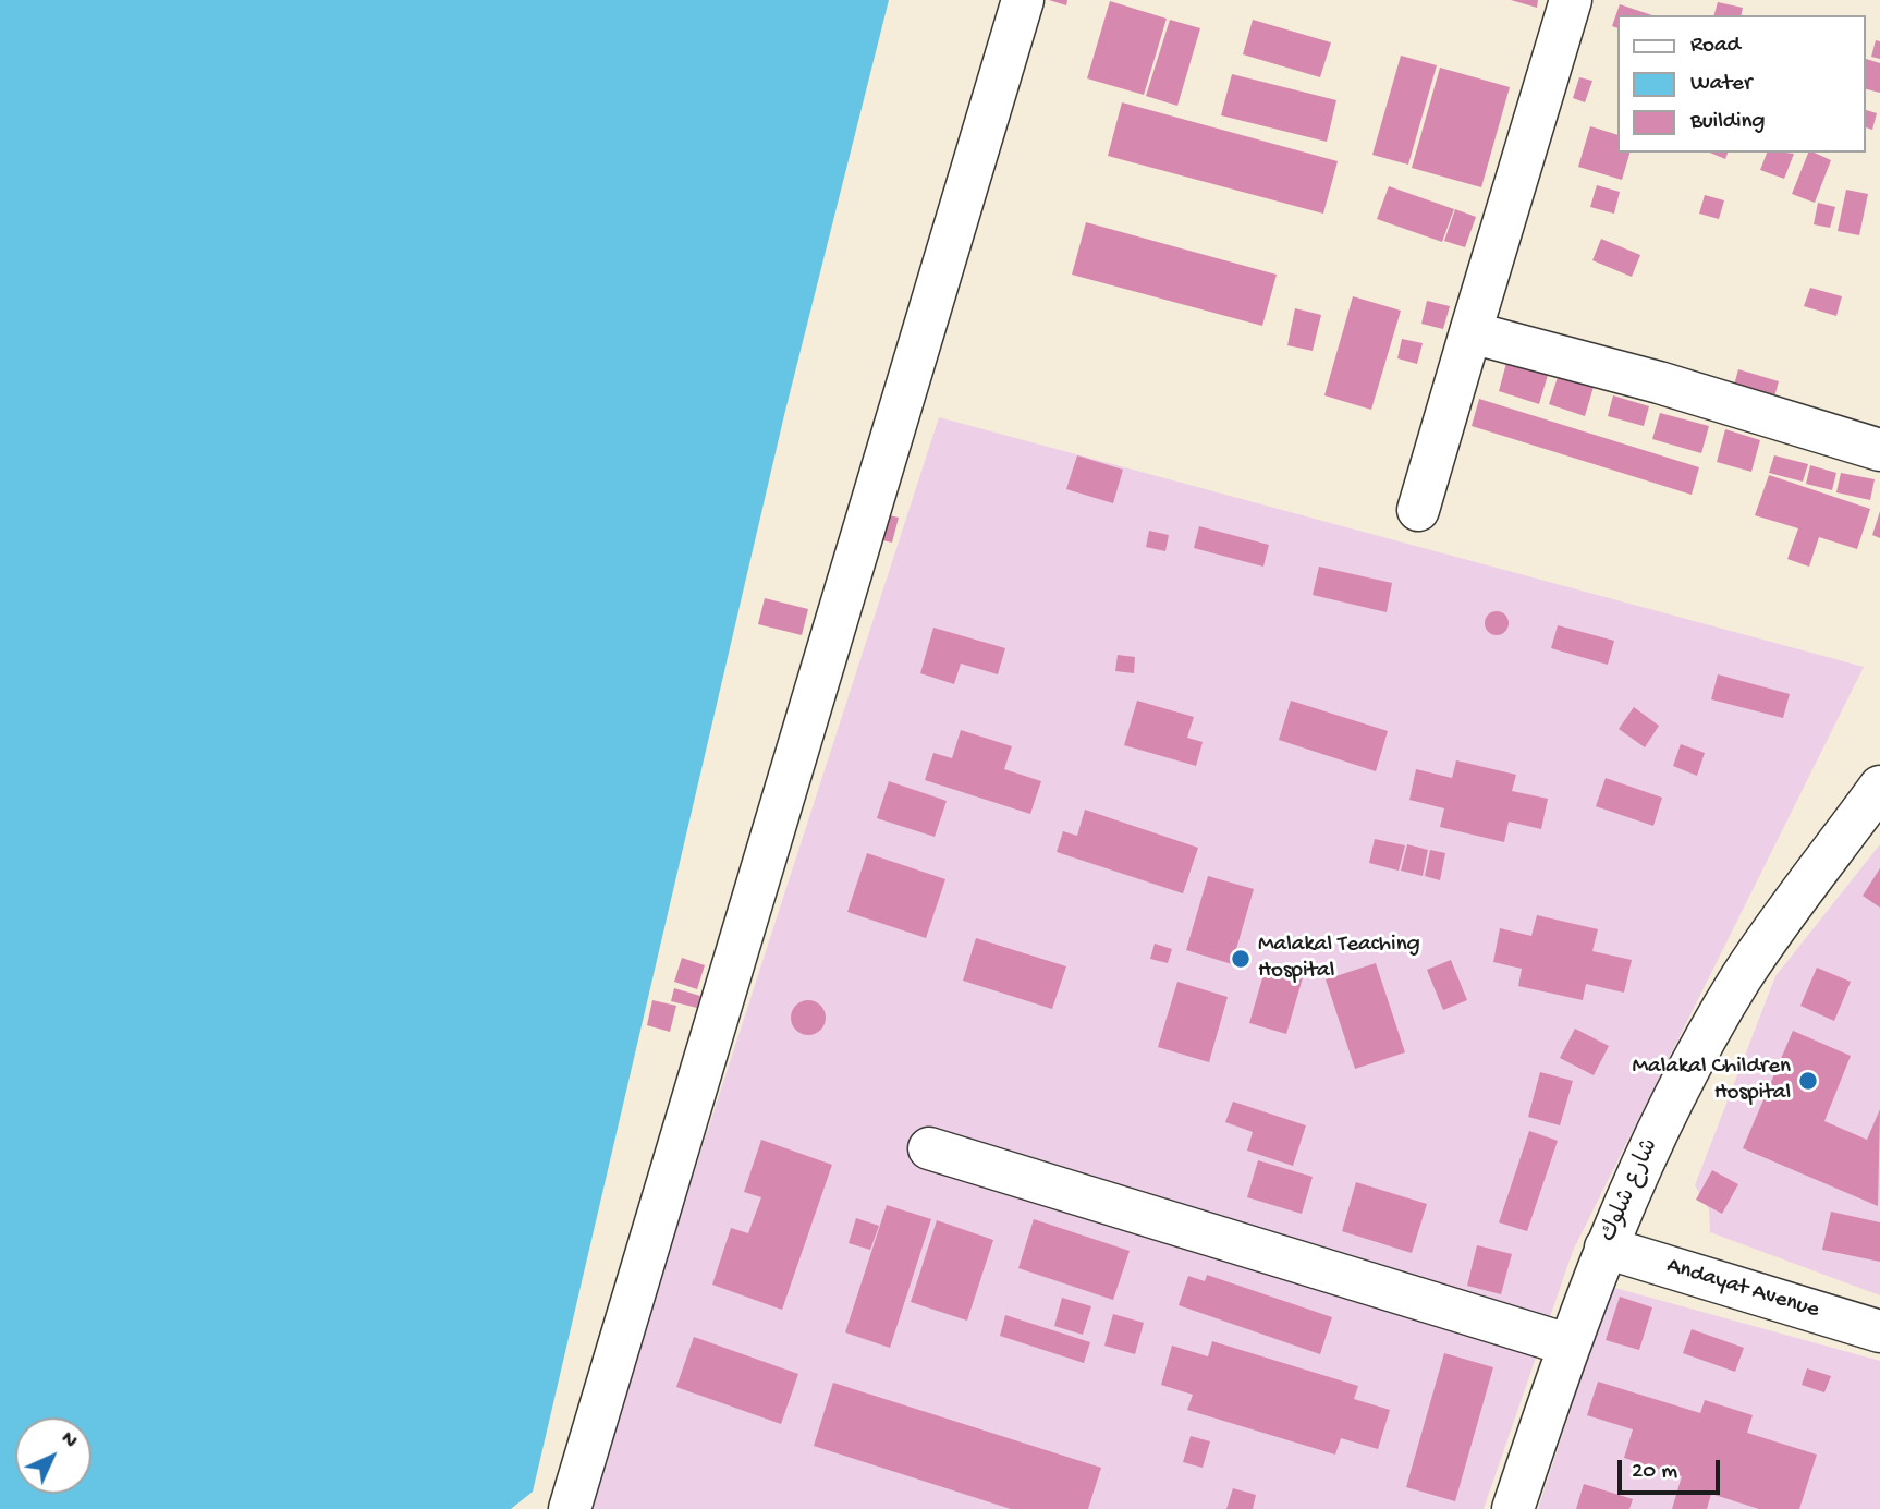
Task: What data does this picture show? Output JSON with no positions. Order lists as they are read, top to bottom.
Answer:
{
  "streets": {
    "street": ["شارع شلوك", "Andayat Avenue"]
  },
  "crossings": [
    ["شارع شلوك", "Andayat Avenue"]
  ],
  "places": ["Malakal Teaching Hospital", "Malakal Children Hospital"],
  "legend": ["Road", "Water", "Building"],
  "scale_bar": "20 m",
  "north": "top right"
}
